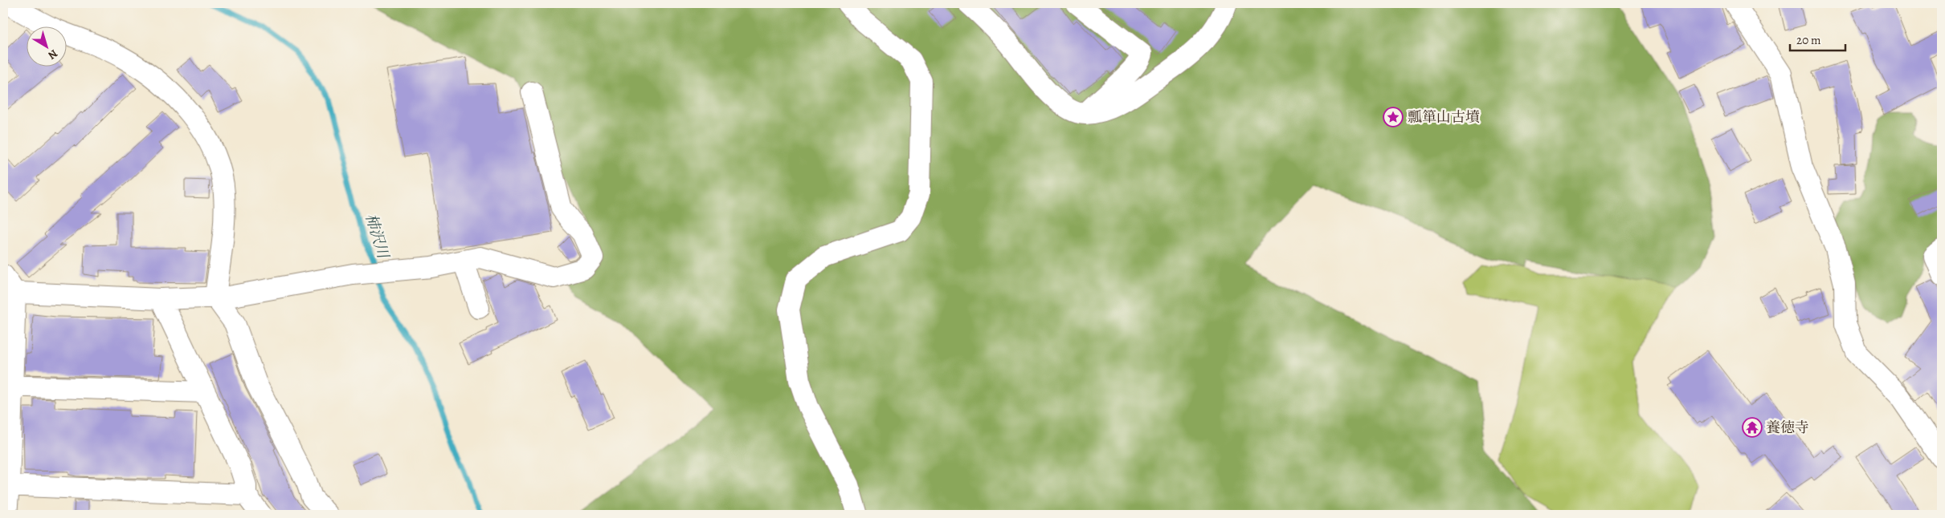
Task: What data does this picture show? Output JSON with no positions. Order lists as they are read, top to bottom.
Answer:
{
  "water": ["柿沢川"],
  "places": {
    "place": ["瓢箪山古墳"],
    "temple": ["養徳寺"]
  },
  "scale_bar": "20 m",
  "north": "bottom right"
}
